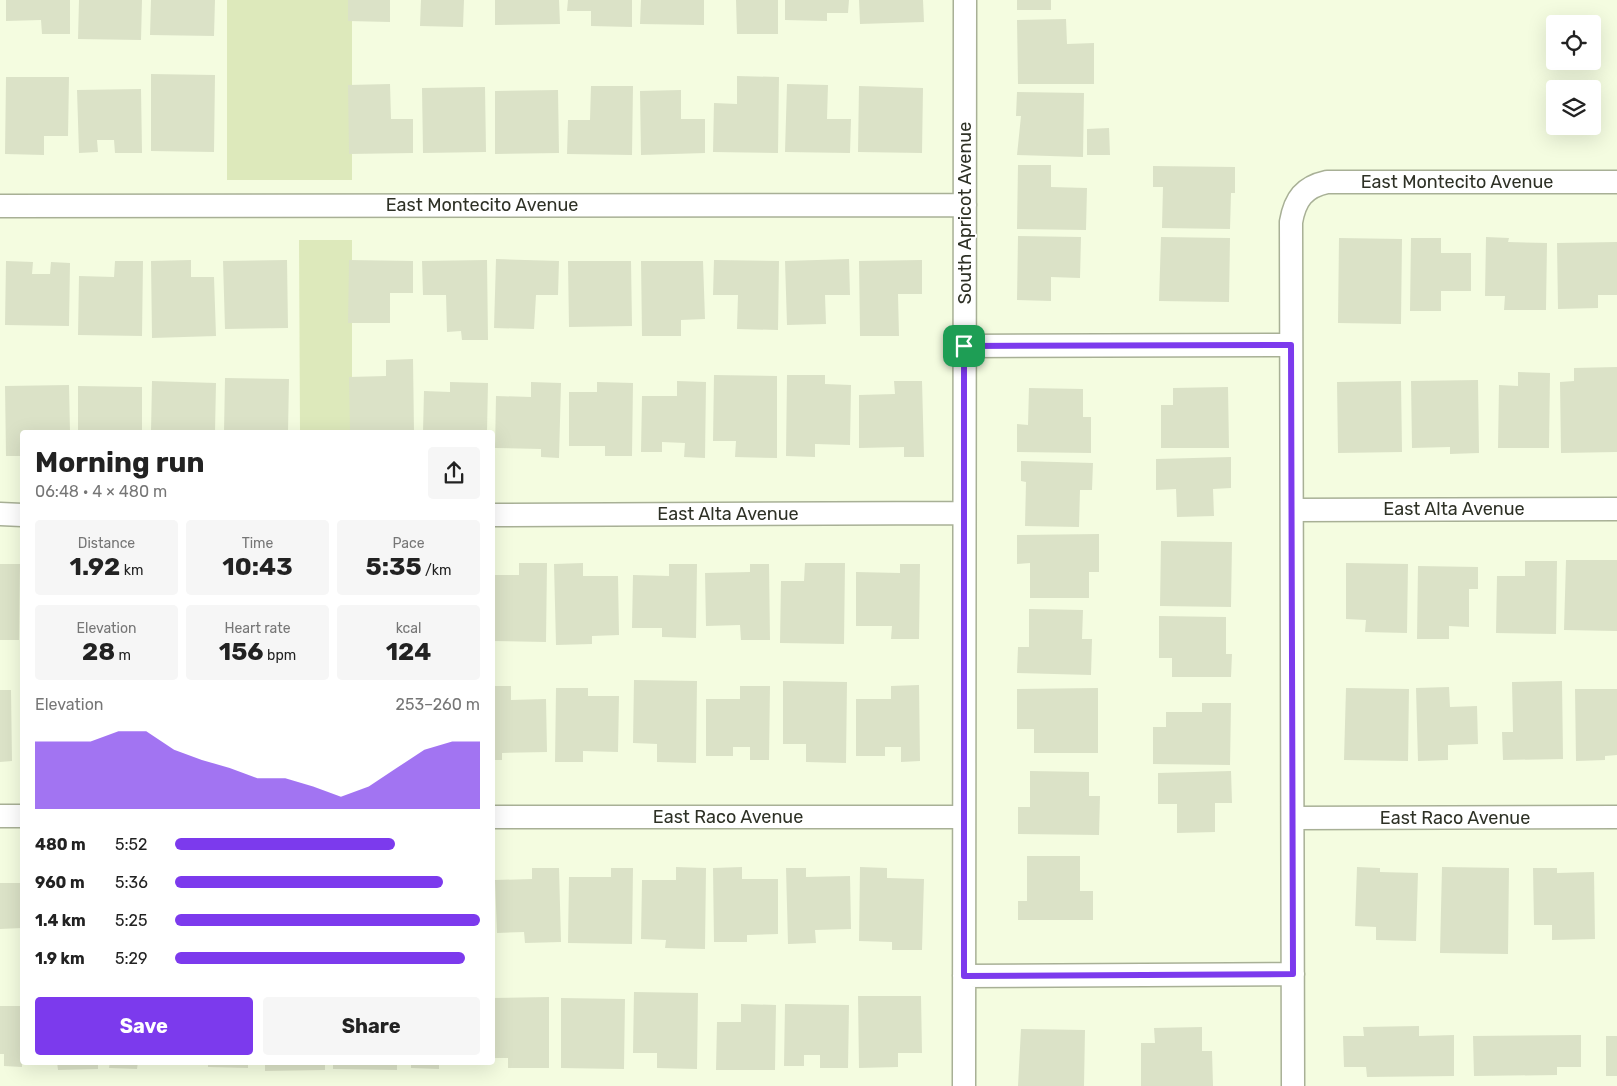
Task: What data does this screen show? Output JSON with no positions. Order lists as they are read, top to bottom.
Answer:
{
  "streets": {
    "street": [
      "East Montecito Avenue",
      "South Apricot Avenue",
      "East Alta Avenue",
      "East Raco Avenue"
    ]
  },
  "crossings": [
    ["East Montecito Avenue", "South Apricot Avenue"],
    ["South Apricot Avenue", "East Alta Avenue"],
    ["South Apricot Avenue", "East Raco Avenue"]
  ],
  "page": {
    "heading": ["Morning run", "06:48 · 4 × 480 m"],
    "stats": [
      ["Distance", "1.92 km"],
      ["Time", "10:43"],
      ["Pace", "5:35 /km"],
      ["Elevation", "28 m"],
      ["Heart rate", "156 bpm"],
      ["kcal", "124"]
    ],
    "chart": ["Elevation", "253–260 m"],
    "list": [
      {
        "name": "480 m",
        "note": "5:52"
      },
      {
        "name": "960 m",
        "note": "5:36"
      },
      {
        "name": "1.4 km",
        "note": "5:25"
      },
      {
        "name": "1.9 km",
        "note": "5:29"
      }
    ],
    "buttons": ["Save", "Share"]
  }
}
